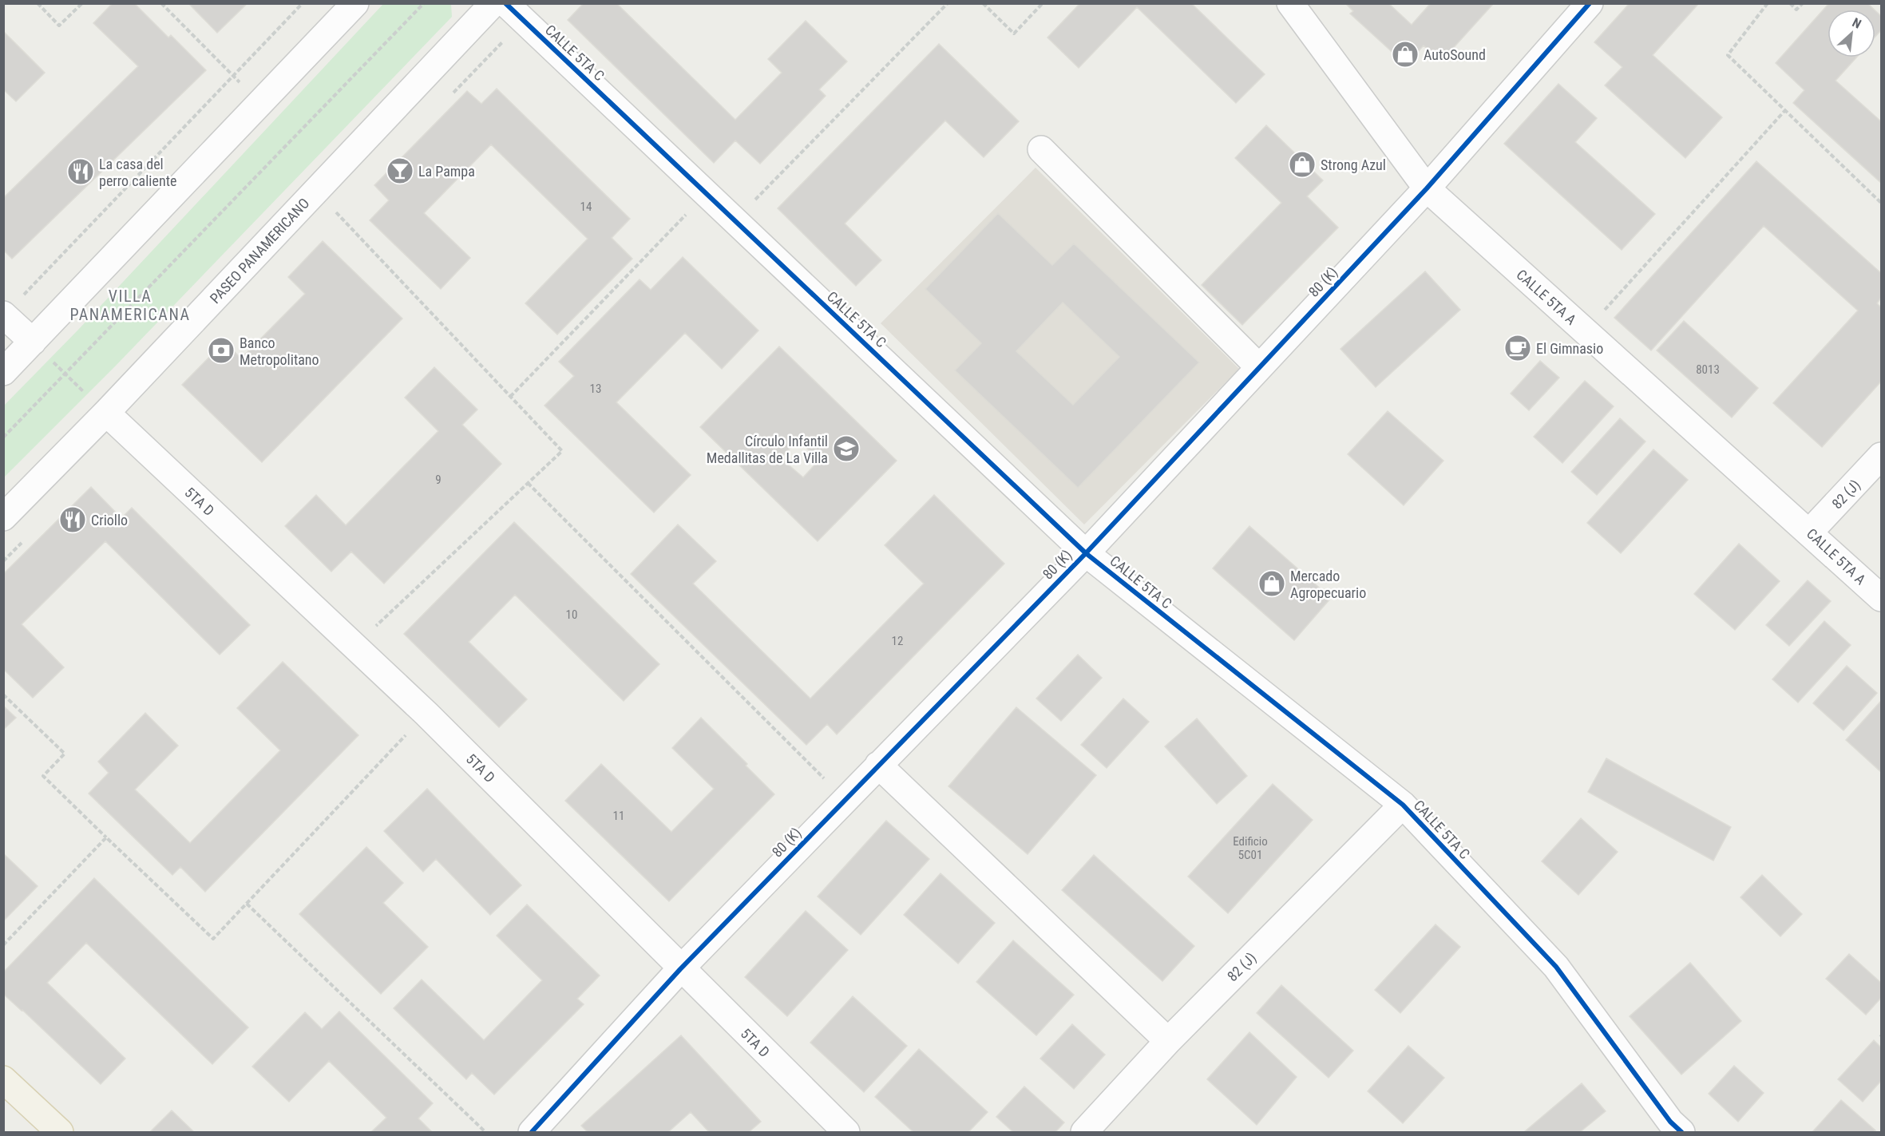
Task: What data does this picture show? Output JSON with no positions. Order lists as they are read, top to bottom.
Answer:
{
  "streets": {
    "street": [
      "CALLE 5TA C",
      "PASEO PANAMERICANO",
      "80 (K)",
      "CALLE 5TA A",
      "82 (J)",
      "5TA D"
    ]
  },
  "crossings": [
    ["CALLE 5TA C", "80 (K)"],
    ["CALLE 5TA C", "82 (J)"],
    ["PASEO PANAMERICANO", "5TA D"],
    ["80 (K)", "CALLE 5TA A"],
    ["80 (K)", "5TA D"],
    ["CALLE 5TA A", "82 (J)"]
  ],
  "districts": ["VILLA PANAMERICANA"],
  "places": {
    "shop": ["AutoSound", "Strong Azul", "Mercado Agropecuario"],
    "bar": ["La Pampa"],
    "restaurant": ["La casa del perro caliente", "Criollo"],
    "cafe": ["El Gimnasio"],
    "bank": ["Banco Metropolitano"],
    "school or university": ["Círculo Infantil Medallitas de La Villa"]
  },
  "house_numbers": [
    "14",
    "8013",
    "13",
    "9",
    "10",
    "12",
    "11",
    "Edificio 5C01"
  ],
  "north": "top right"
}
